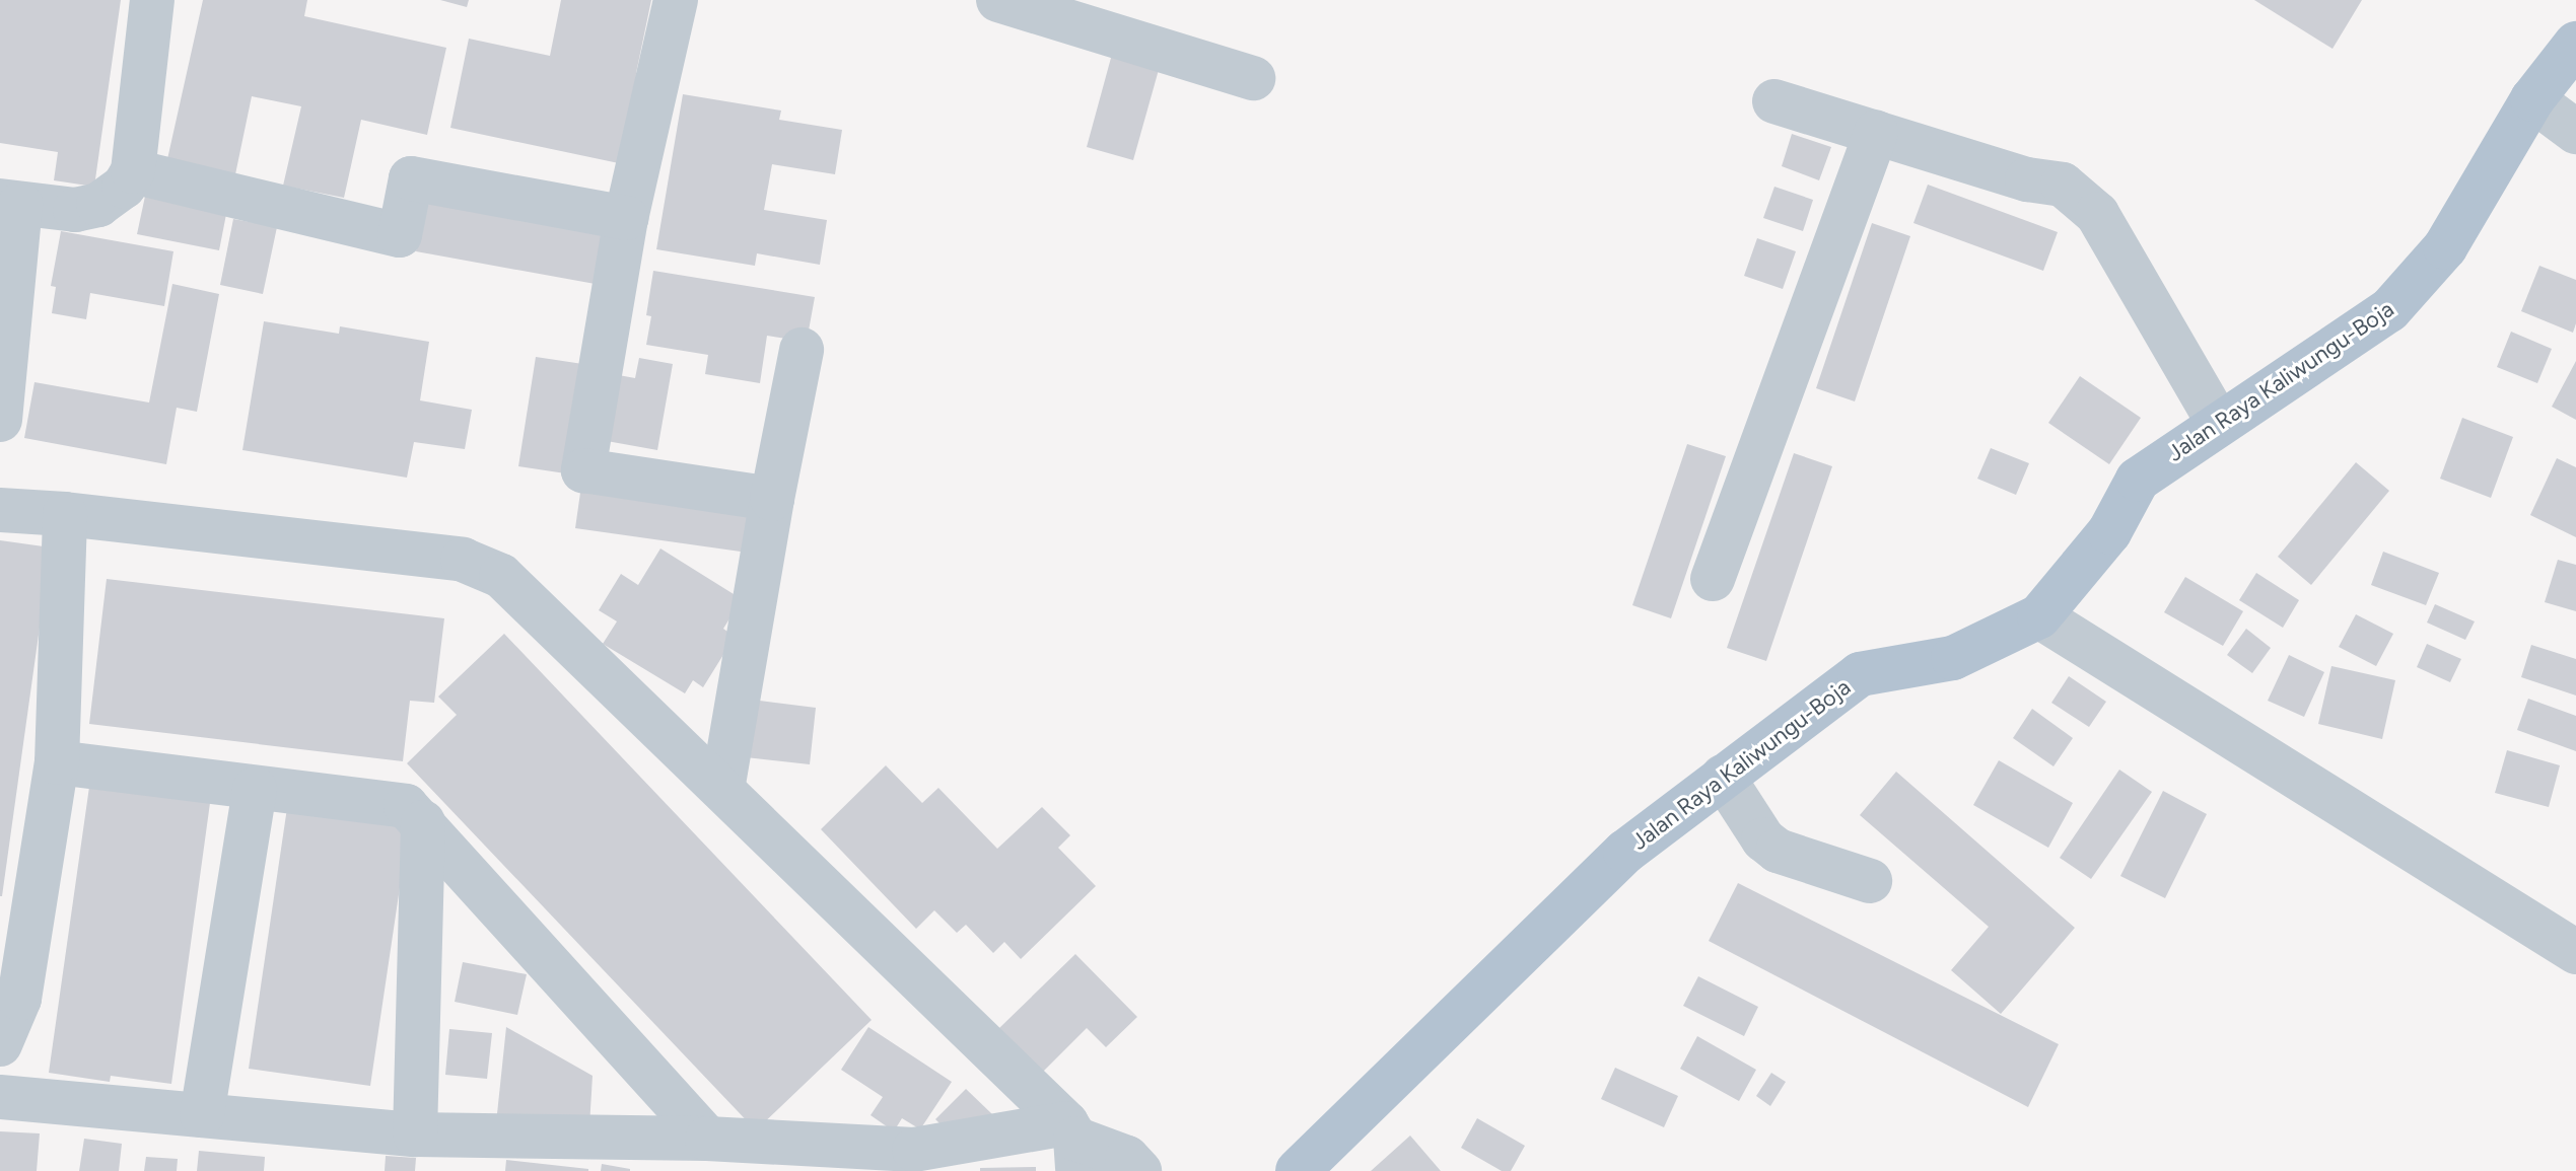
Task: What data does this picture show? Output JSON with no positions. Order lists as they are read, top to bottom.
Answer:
{
  "streets": {
    "main road": ["Jalan Raya Kaliwungu-Boja"]
  }
}
